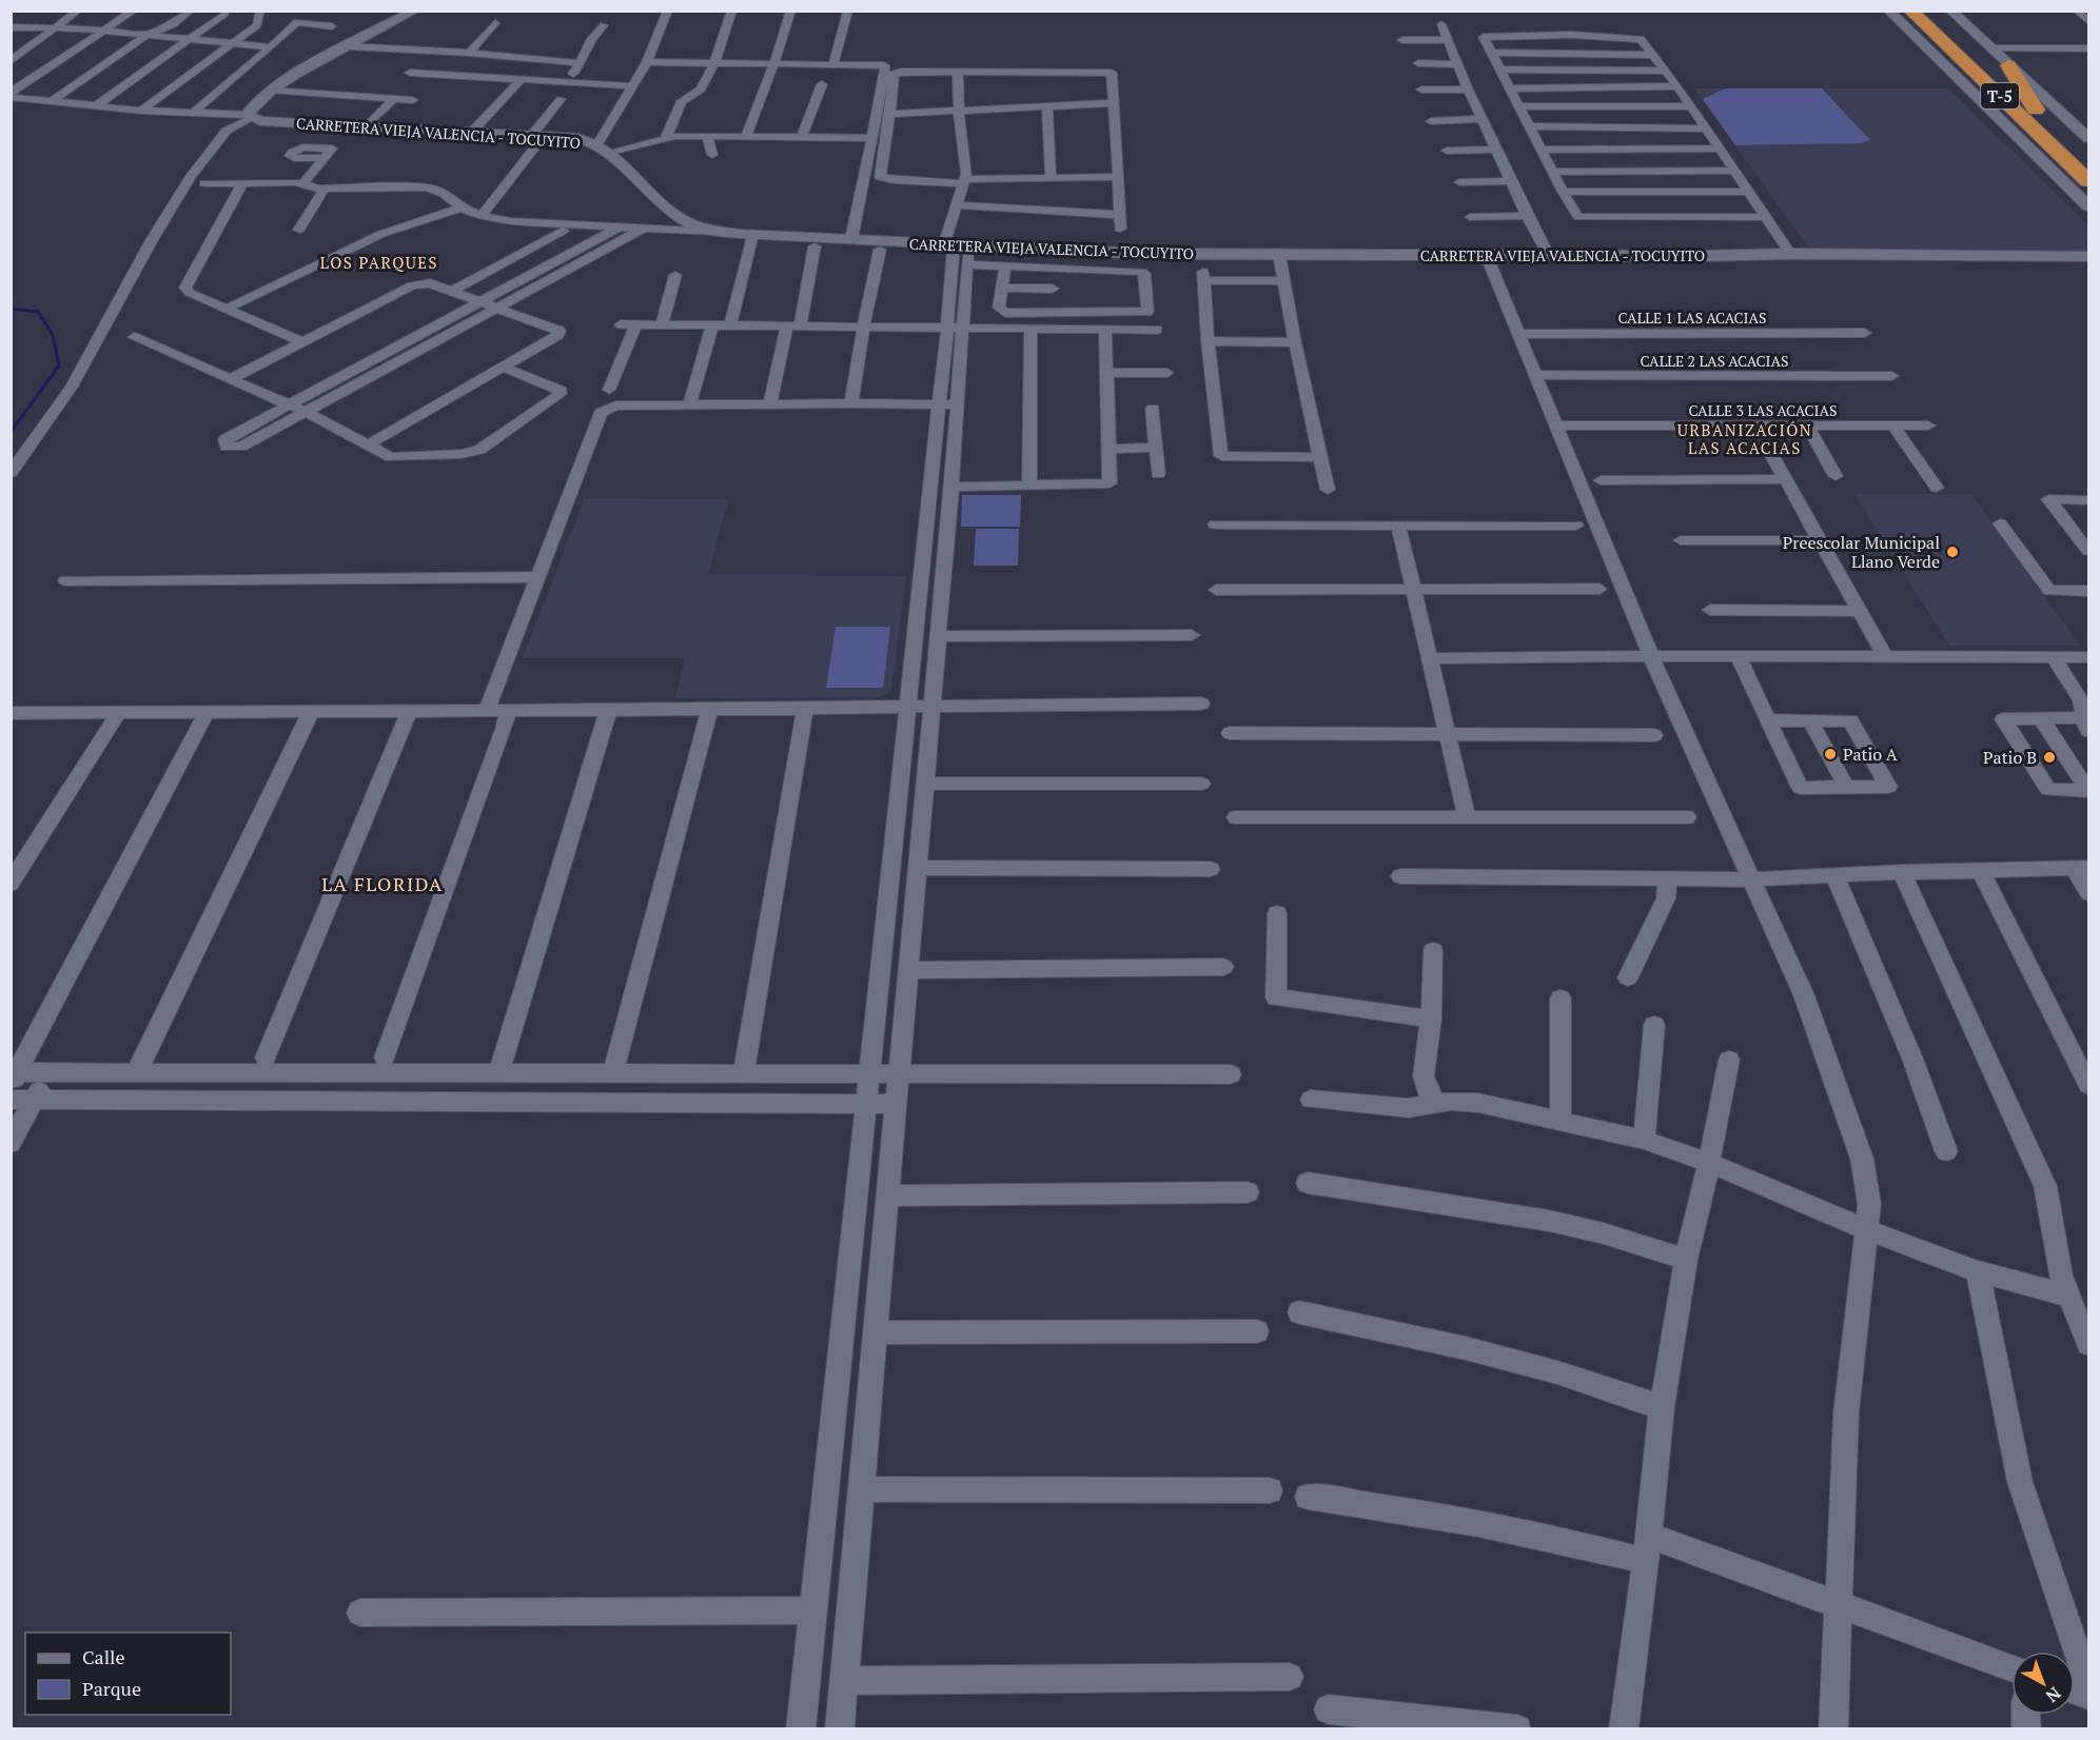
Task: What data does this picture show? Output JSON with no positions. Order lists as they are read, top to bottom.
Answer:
{
  "streets": {
    "highway": ["T-5"],
    "street": [
      "CARRETERA VIEJA VALENCIA - TOCUYITO",
      "CALLE 1 LAS ACACIAS",
      "CALLE 2 LAS ACACIAS",
      "CALLE 3 LAS ACACIAS"
    ]
  },
  "districts": ["LOS PARQUES", "URBANIZACIÓN LAS ACACIAS", "LA FLORIDA"],
  "places": ["Preescolar Municipal Llano Verde", "Patio A", "Patio B"],
  "legend": ["Calle", "Parque"],
  "north": "bottom right"
}
